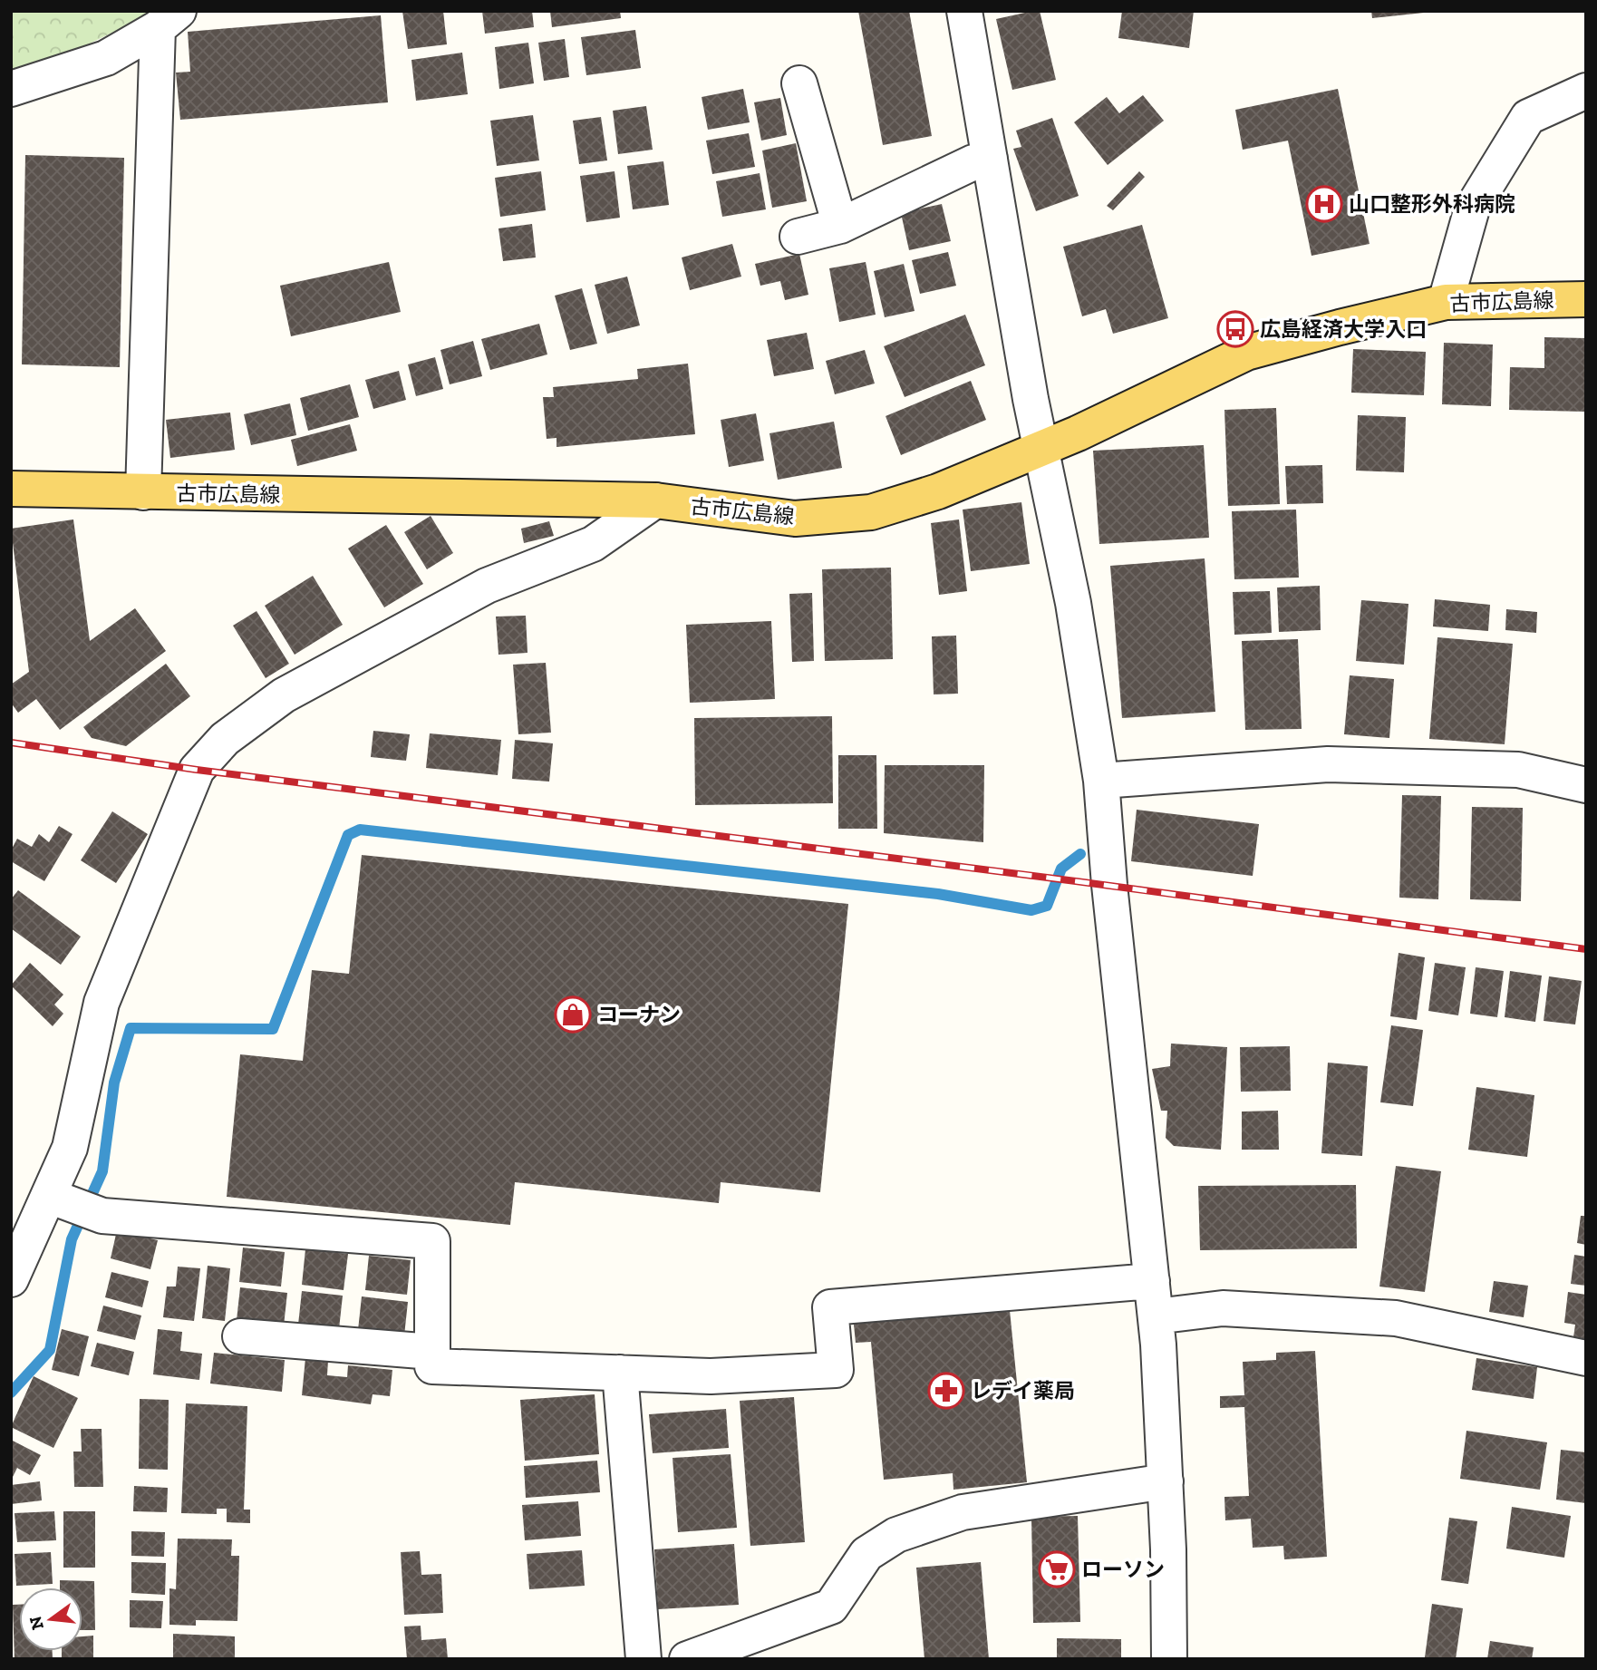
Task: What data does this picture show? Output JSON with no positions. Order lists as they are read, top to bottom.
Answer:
{
  "streets": {
    "main road": ["古市広島線"]
  },
  "places": {
    "hospital": ["山口整形外科病院"],
    "bus stop": ["広島経済大学入口"],
    "shop": ["コーナン"],
    "pharmacy": ["レデイ薬局"],
    "supermarket": ["ローソン"]
  },
  "north": "left"
}
